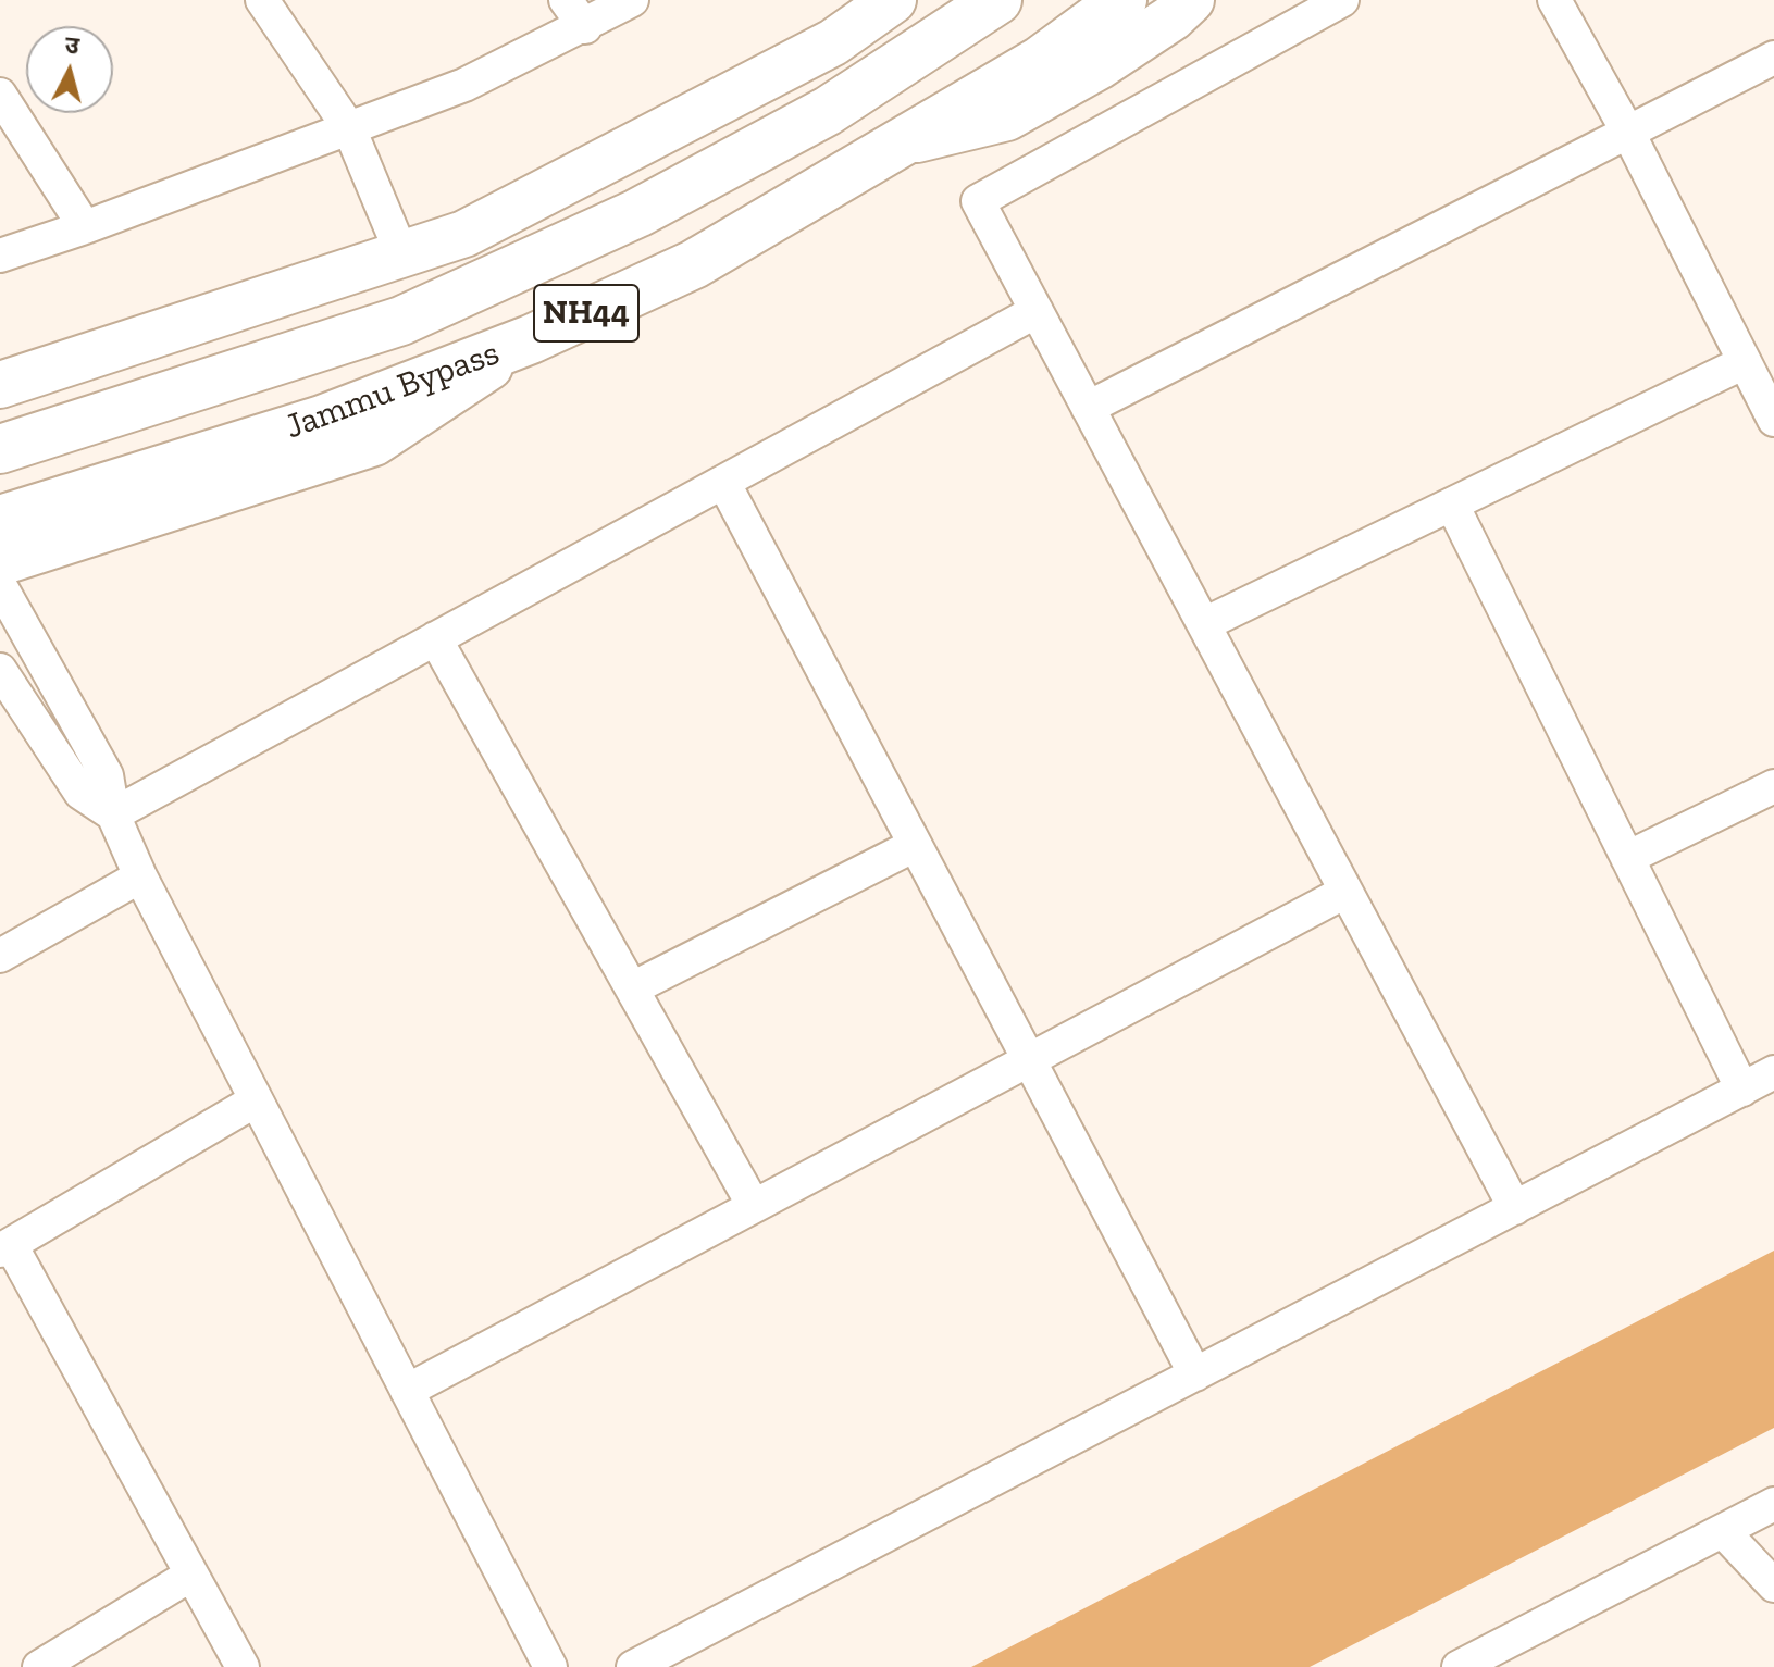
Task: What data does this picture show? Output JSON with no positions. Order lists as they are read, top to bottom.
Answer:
{
  "streets": {
    "highway": ["NH44", "Jammu Bypass"]
  },
  "north": "top"
}
